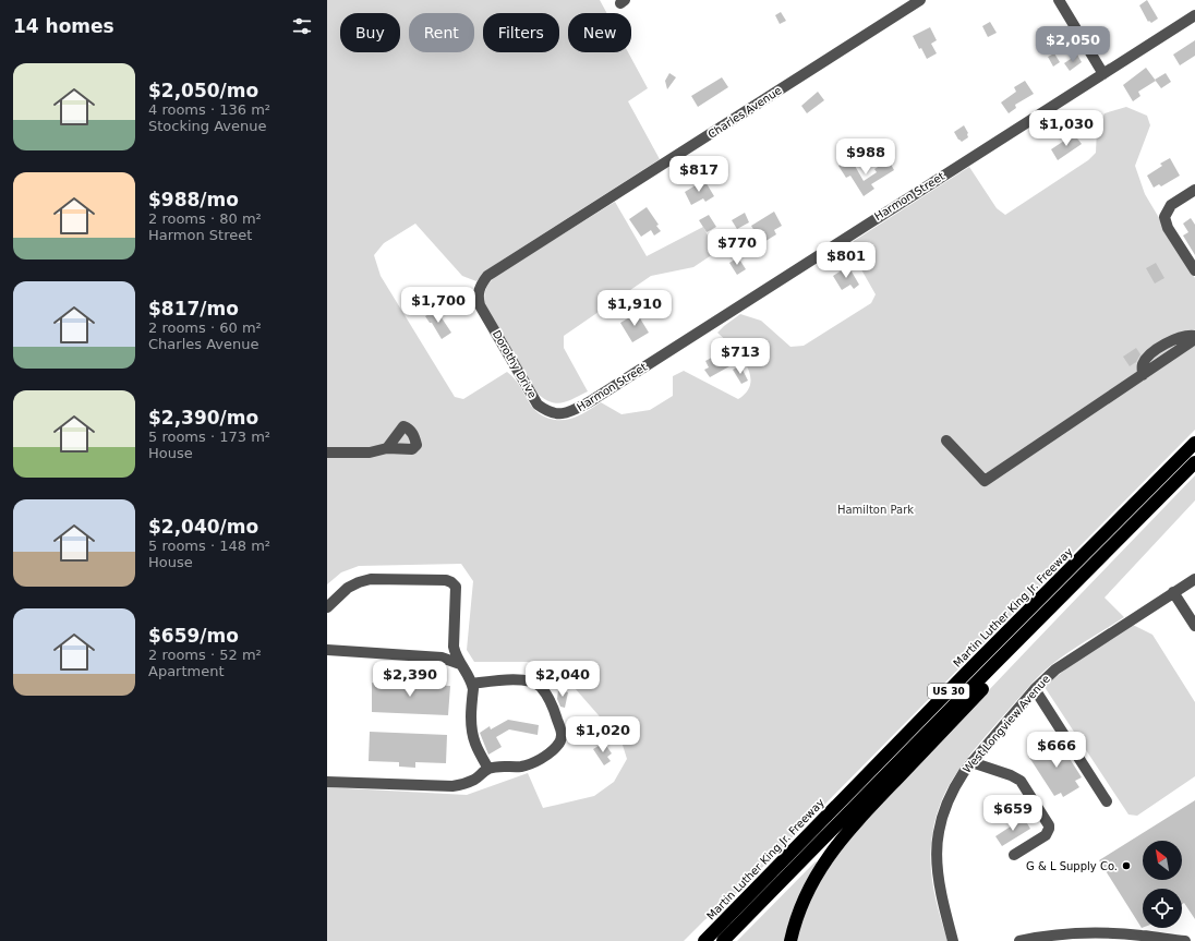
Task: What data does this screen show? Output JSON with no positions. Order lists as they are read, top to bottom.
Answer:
{
  "streets": {
    "highway": ["Martin Luther King Jr. Freeway", "US 30"],
    "street": [
      "Charles Avenue",
      "Harmon Street",
      "Dorothy Drive",
      "West Longview Avenue"
    ]
  },
  "crossings": [
    ["Charles Avenue", "Dorothy Drive"],
    ["Harmon Street", "Dorothy Drive"]
  ],
  "parks": ["Hamilton Park"],
  "places": ["G & L Supply Co."],
  "north": "top left",
  "page": {
    "heading": "14 homes",
    "chip": [
      "Buy",
      "Rent",
      "Filters",
      "New"
    ],
    "price": [
      "$2,050",
      "$1,030",
      "$988",
      "$817",
      "$770",
      "$801",
      "$1,700",
      "$1,910",
      "$713",
      "$2,390",
      "$2,040",
      "$1,020",
      "$666",
      "$659"
    ],
    "list": [
      {
        "name": "$2,050/mo",
        "note": "4 rooms · 136 m² · Stocking Avenue"
      },
      {
        "name": "$988/mo",
        "note": "2 rooms · 80 m² · Harmon Street"
      },
      {
        "name": "$817/mo",
        "note": "2 rooms · 60 m² · Charles Avenue"
      },
      {
        "name": "$2,390/mo",
        "note": "5 rooms · 173 m² · House"
      },
      {
        "name": "$2,040/mo",
        "note": "5 rooms · 148 m² · House"
      },
      {
        "name": "$659/mo",
        "note": "2 rooms · 52 m² · Apartment"
      }
    ]
  }
}
